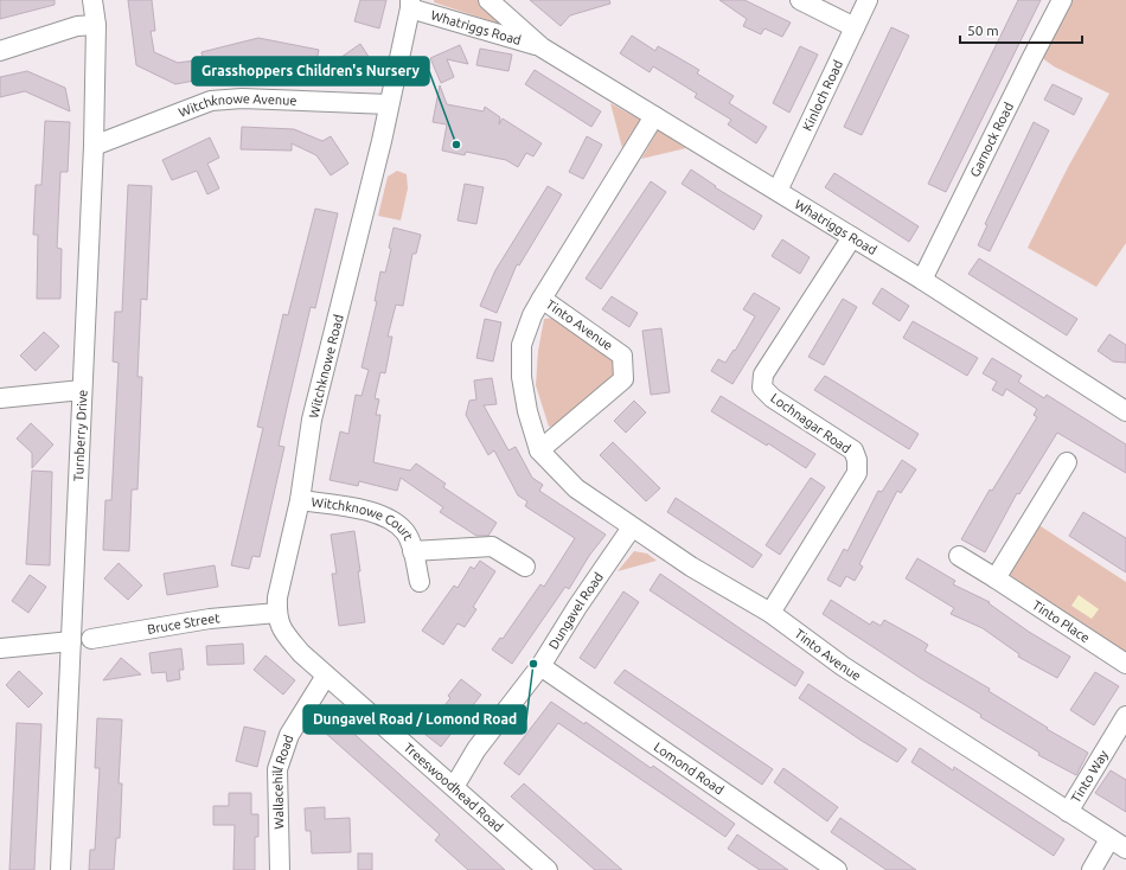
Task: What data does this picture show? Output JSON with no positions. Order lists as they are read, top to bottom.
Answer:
{
  "streets": {
    "street": [
      "Whatriggs Road",
      "Kinloch Road",
      "Witchknowe Avenue",
      "Garnock Road",
      "Tinto Avenue",
      "Witchknowe Road",
      "Lochnagar Road",
      "Turnberry Drive",
      "Witchknowe Court",
      "Dungavel Road",
      "Tinto Place",
      "Bruce Street",
      "Lomond Road",
      "Tinto Way",
      "Wallacehill Road",
      "Treeswoodhead Road"
    ]
  },
  "crossings": [
    ["Whatriggs Road", "Kinloch Road"],
    ["Whatriggs Road", "Garnock Road"],
    ["Whatriggs Road", "Tinto Avenue"],
    ["Whatriggs Road", "Witchknowe Road"],
    ["Whatriggs Road", "Lochnagar Road"],
    ["Witchknowe Avenue", "Witchknowe Road"],
    ["Witchknowe Avenue", "Turnberry Drive"],
    ["Tinto Avenue", "Lochnagar Road"],
    ["Tinto Avenue", "Dungavel Road"],
    ["Tinto Avenue", "Tinto Way"],
    ["Witchknowe Road", "Witchknowe Court"],
    ["Witchknowe Road", "Bruce Street"],
    ["Witchknowe Road", "Wallacehill Road"],
    ["Witchknowe Road", "Treeswoodhead Road"],
    ["Dungavel Road", "Lomond Road"],
    ["Dungavel Road", "Treeswoodhead Road"]
  ],
  "places": ["Grasshoppers Children's Nursery", "Dungavel Road / Lomond Road"],
  "scale_bar": "50 m"
}
